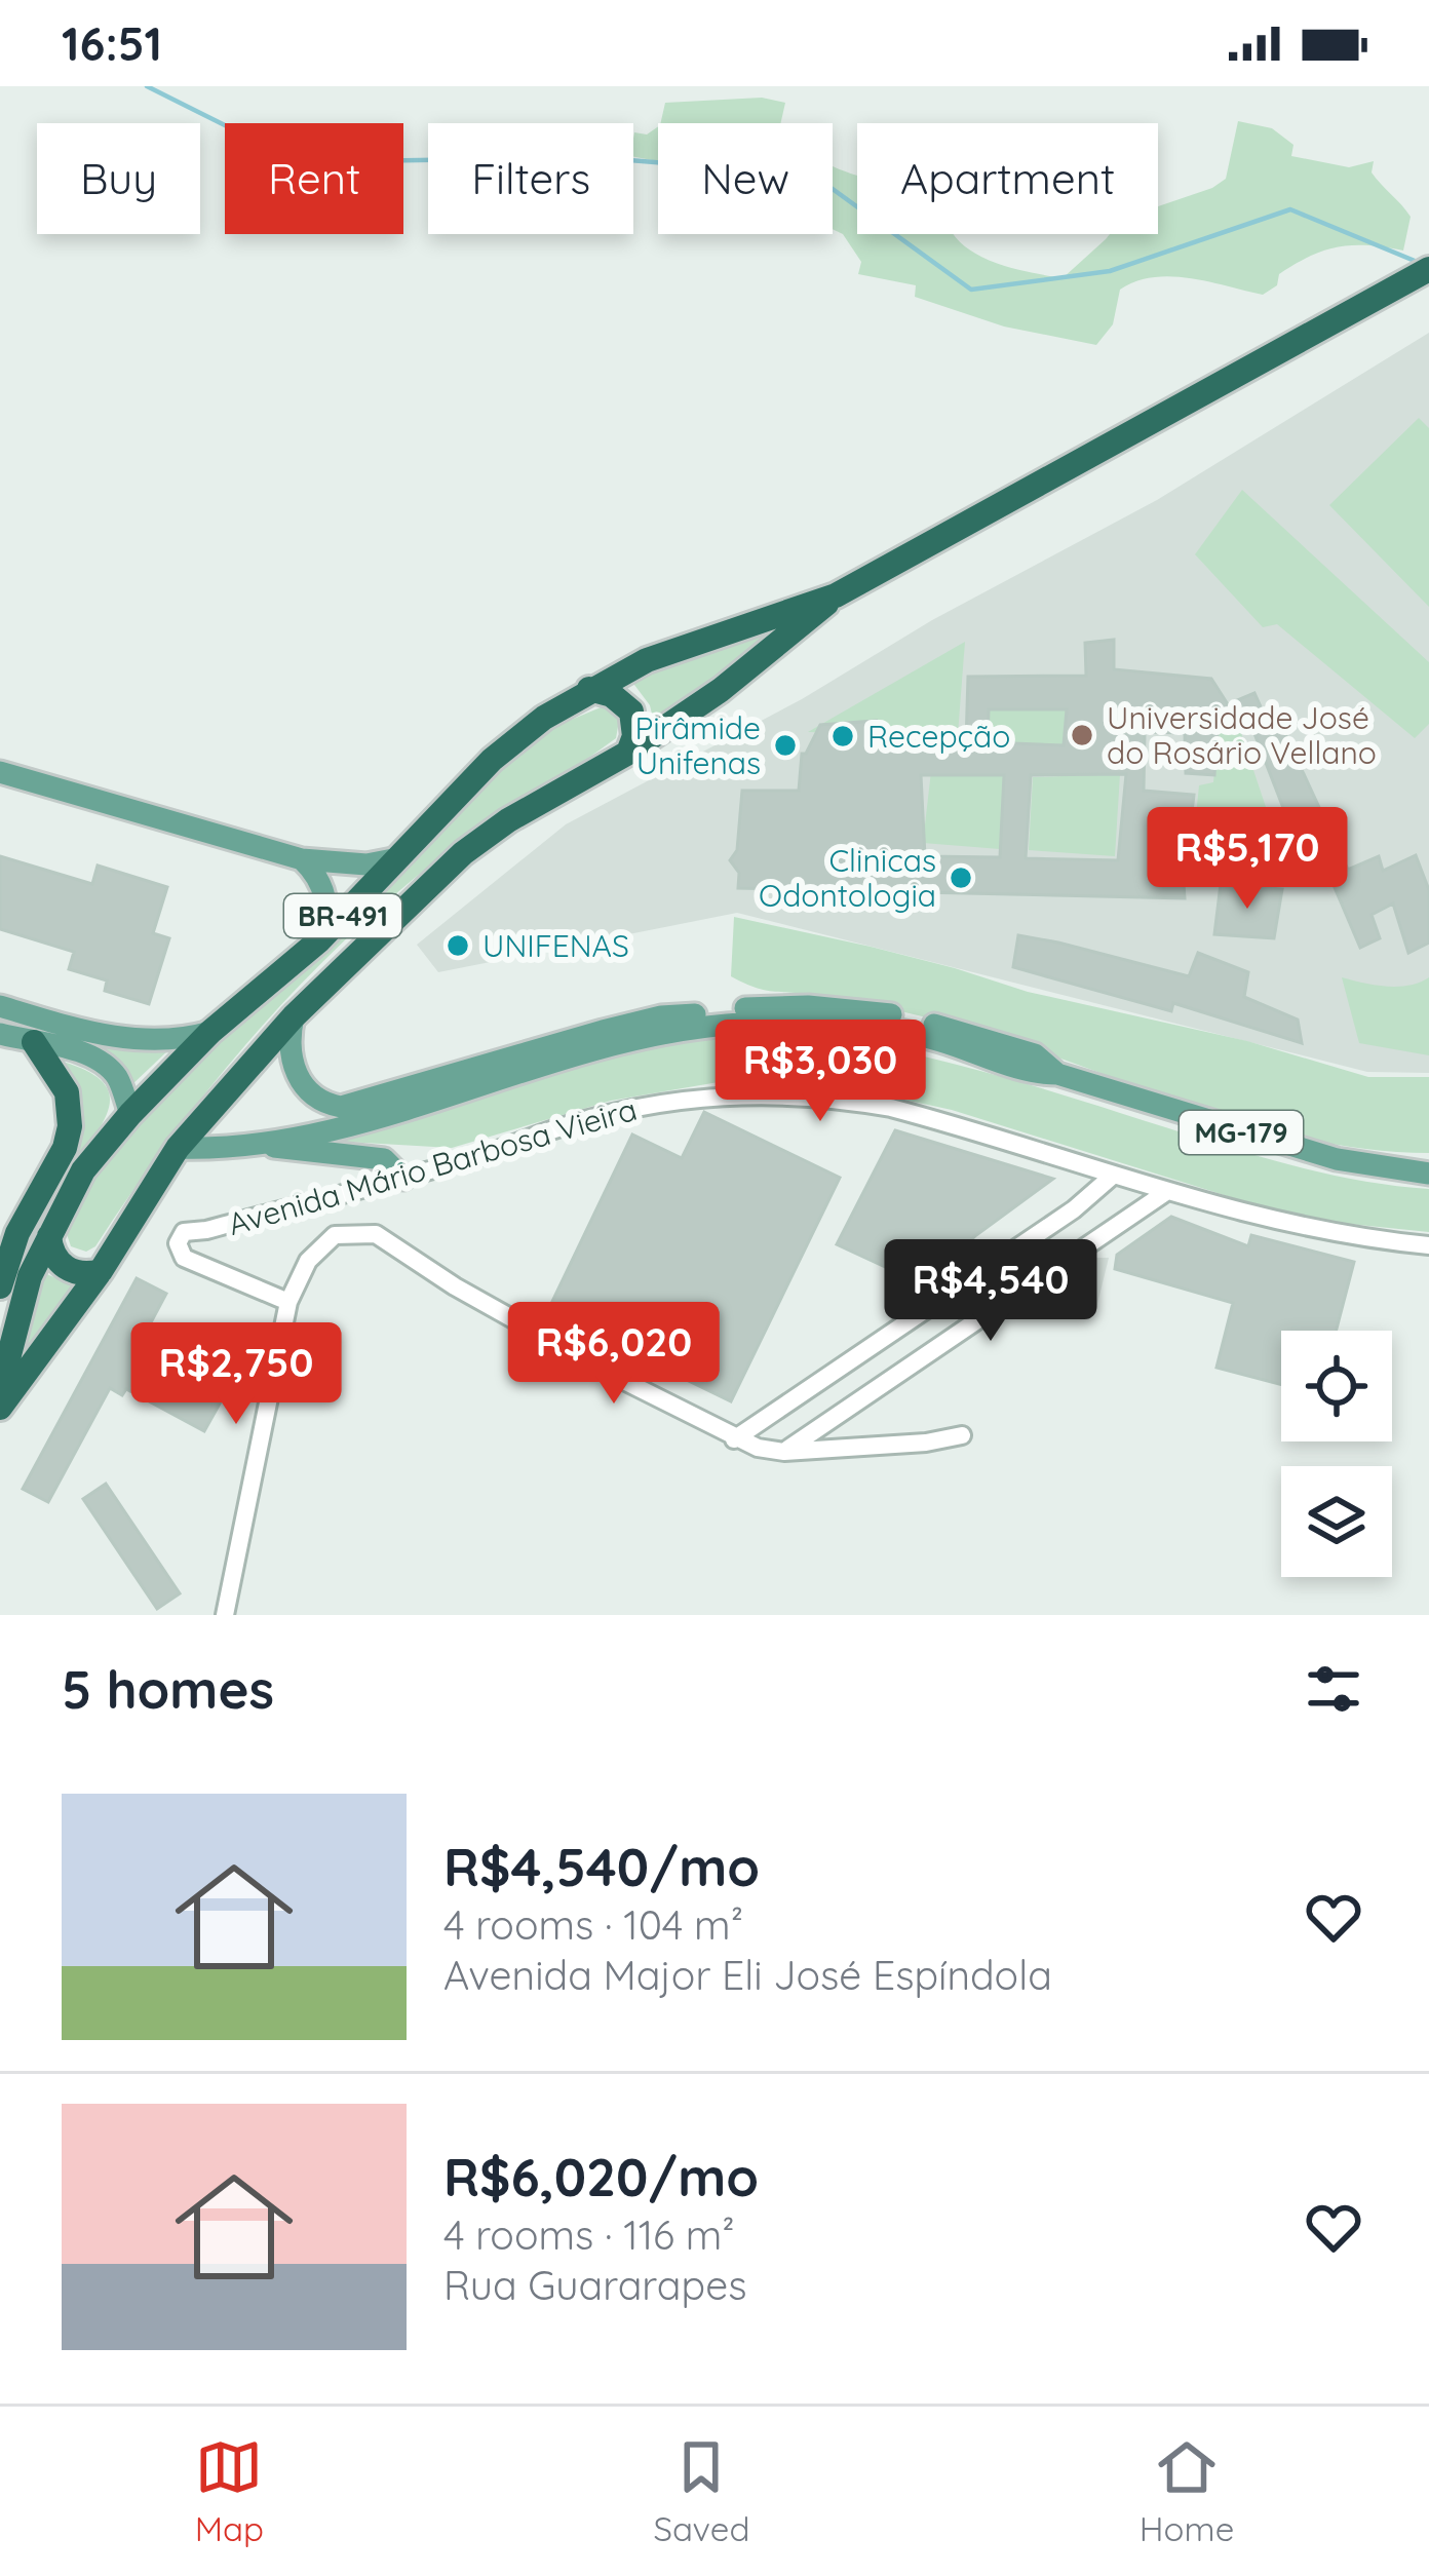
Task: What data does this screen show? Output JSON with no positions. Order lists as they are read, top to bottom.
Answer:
{
  "streets": {
    "highway": ["BR-491"],
    "main road": ["MG-179"],
    "street": ["Avenida Mário Barbosa Vieira"]
  },
  "crossings": [
    ["BR-491", "MG-179"]
  ],
  "places": [
    "Universidade José do Rosário Vellano",
    "Recepção",
    "Pirâmide Unifenas",
    "Clinicas Odontologia",
    "UNIFENAS"
  ],
  "page": {
    "status": "16:51",
    "chip": [
      "Buy",
      "Rent",
      "Filters",
      "New",
      "Apartment"
    ],
    "price": [
      "R$5,170",
      "R$3,030",
      "R$4,540",
      "R$6,020",
      "R$2,750"
    ],
    "heading": "5 homes",
    "list": [
      {
        "name": "R$4,540/mo",
        "note": "4 rooms · 104 m² · Avenida Major Eli José Espíndola"
      },
      {
        "name": "R$6,020/mo",
        "note": "4 rooms · 116 m² · Rua Guararapes"
      }
    ],
    "tabs": ["Map", "Saved", "Home"]
  }
}
